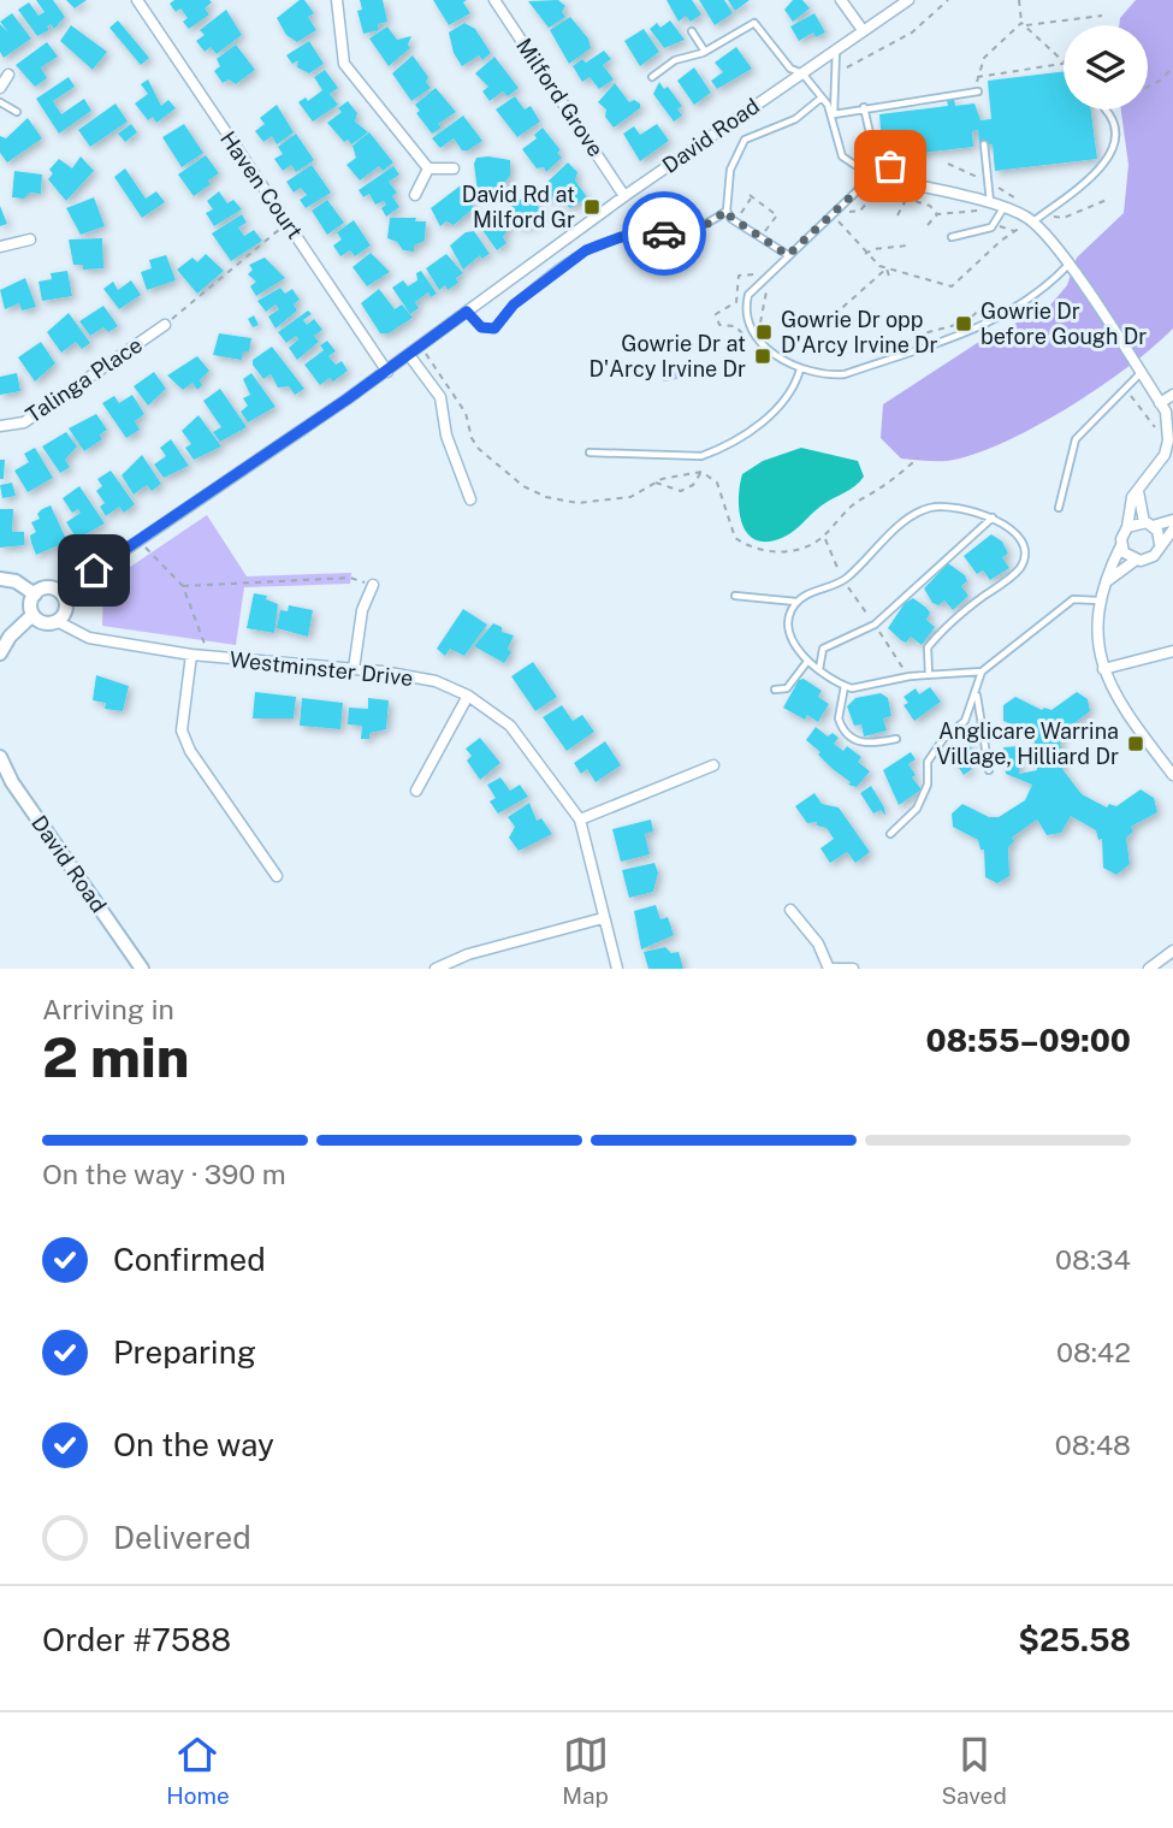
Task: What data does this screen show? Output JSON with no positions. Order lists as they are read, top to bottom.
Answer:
{
  "streets": {
    "street": [
      "Milford Grove",
      "David Road",
      "Haven Court",
      "Talinga Place",
      "Westminster Drive"
    ]
  },
  "crossings": [
    ["Milford Grove", "David Road"],
    ["David Road", "Haven Court"],
    ["David Road", "Westminster Drive"]
  ],
  "places": {
    "transit": [
      "David Rd at Milford Gr",
      "Gowrie Dr before Gough Dr",
      "Gowrie Dr opp D'Arcy Irvine Dr",
      "Gowrie Dr at D'Arcy Irvine Dr",
      "Anglicare Warrina Village, Hilliard Dr"
    ]
  },
  "page": {
    "heading": ["2 min", "Arriving in", "08:55–09:00"],
    "panel": ["Order #7588", "$25.58"],
    "bar": "On the way · 390 m",
    "list": [
      ["Confirmed", "08:34"],
      ["Preparing", "08:42"],
      ["On the way", "08:48"],
      "Delivered"
    ],
    "tabs": ["Home", "Map", "Saved"]
  }
}
